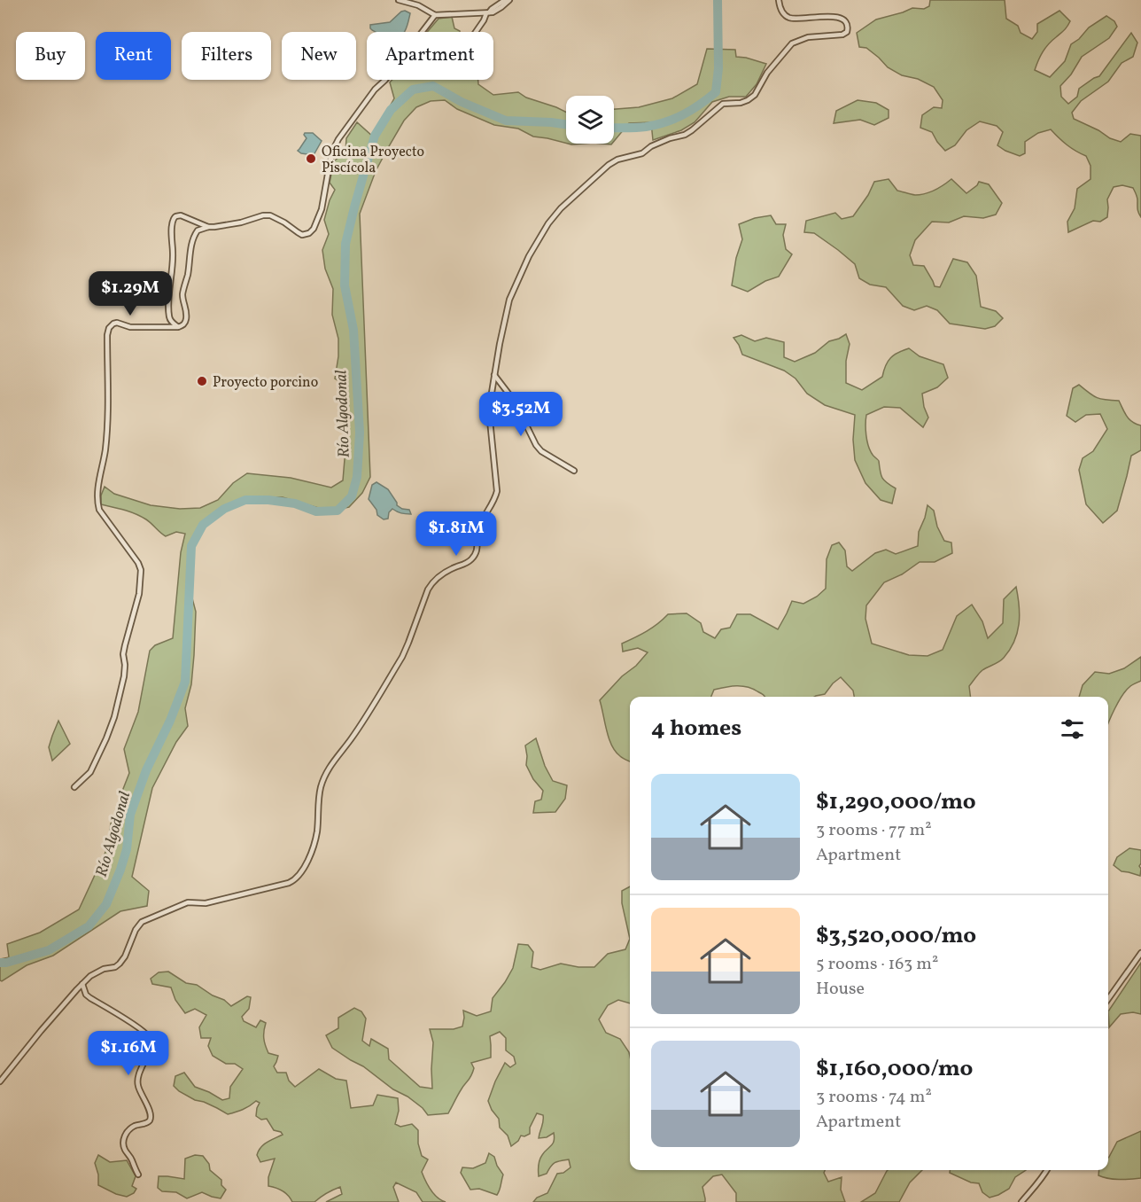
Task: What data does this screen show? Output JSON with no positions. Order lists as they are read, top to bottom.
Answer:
{
  "water": ["Río Algodonal"],
  "places": ["Oficina Proyecto Piscícola", "Proyecto porcino"],
  "page": {
    "chip": [
      "Buy",
      "Rent",
      "Filters",
      "New",
      "Apartment"
    ],
    "price": [
      "$1.29M",
      "$3.52M",
      "$1.81M",
      "$1.16M"
    ],
    "heading": "4 homes",
    "list": [
      {
        "name": "$1,290,000/mo",
        "note": "3 rooms · 77 m² · Apartment"
      },
      {
        "name": "$3,520,000/mo",
        "note": "5 rooms · 163 m² · House"
      },
      {
        "name": "$1,160,000/mo",
        "note": "3 rooms · 74 m² · Apartment"
      }
    ]
  }
}
